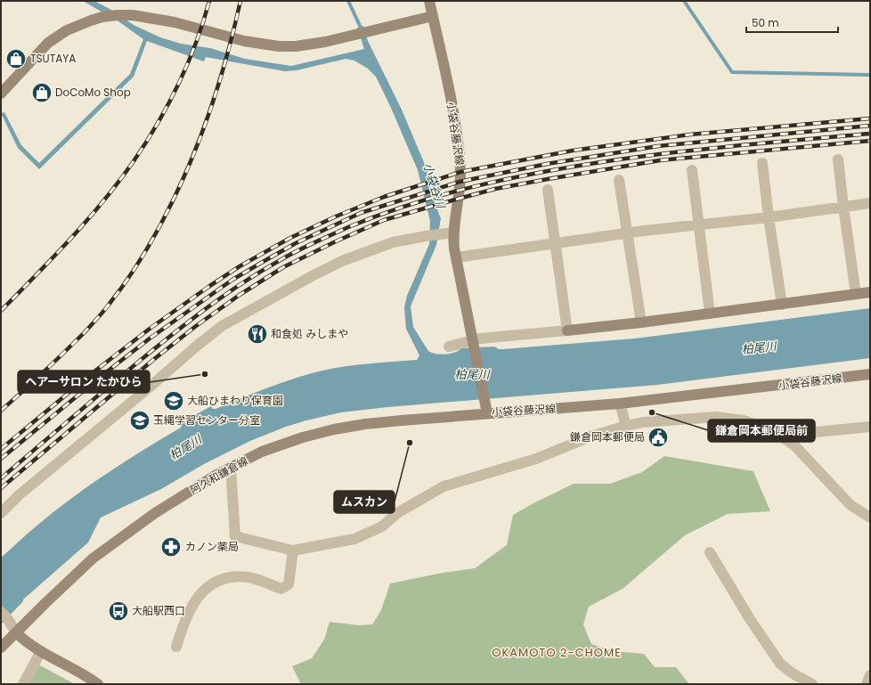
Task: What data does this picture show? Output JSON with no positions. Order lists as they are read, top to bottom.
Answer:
{
  "streets": {
    "main road": ["小袋谷藤沢線", "阿久和鎌倉線"]
  },
  "crossings": [
    ["小袋谷藤沢線", "阿久和鎌倉線"]
  ],
  "districts": ["OKAMOTO 2-CHOME"],
  "water": ["小袋谷川", "柏尾川"],
  "places": {
    "shop": ["TSUTAYA", "DoCoMo Shop"],
    "restaurant": ["和食処 みしまや"],
    "other": ["ヘアーサロン たかひら", "鎌倉岡本郵便局前", "ムスカン"],
    "school or university": ["大船ひまわり保育園", "玉縄学習センター分室"],
    "public building": ["鎌倉岡本郵便局"],
    "pharmacy": ["カノン薬局"],
    "bus stop": ["大船駅西口"]
  },
  "scale_bar": "50 m"
}
